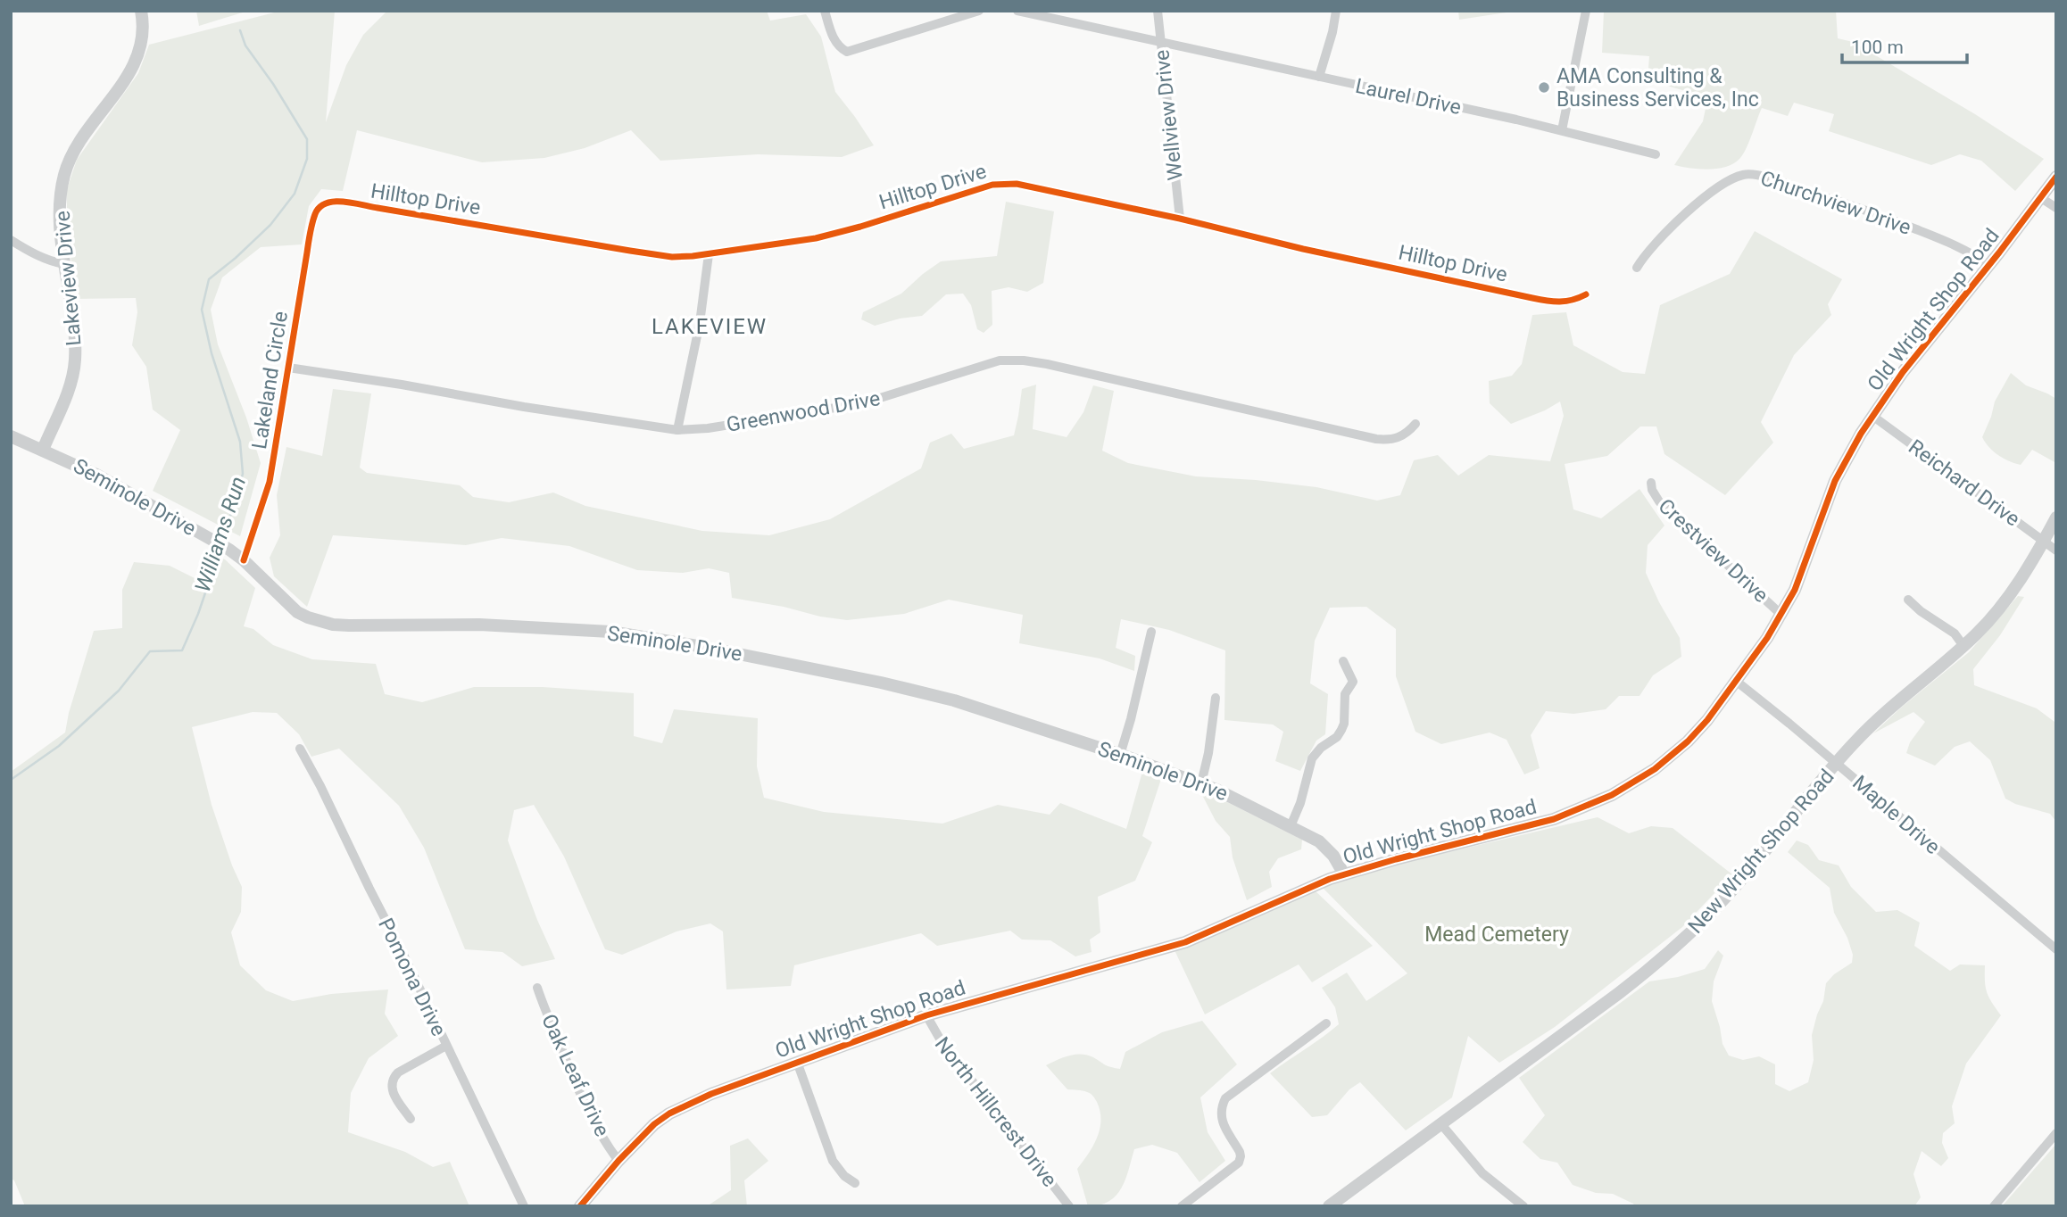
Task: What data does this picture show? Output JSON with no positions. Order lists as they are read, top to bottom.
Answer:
{
  "streets": {
    "street": [
      "Laurel Drive",
      "Wellview Drive",
      "Hilltop Drive",
      "Churchview Drive",
      "Lakeview Drive",
      "Old Wright Shop Road",
      "Lakeland Circle",
      "Greenwood Drive",
      "Reichard Drive",
      "Seminole Drive",
      "Crestview Drive",
      "Maple Drive",
      "New Wright Shop Road",
      "Pomona Drive",
      "Oak Leaf Drive",
      "North Hillcrest Drive"
    ]
  },
  "crossings": [
    ["Laurel Drive", "Wellview Drive"],
    ["Wellview Drive", "Hilltop Drive"],
    ["Hilltop Drive", "Lakeland Circle"],
    ["Churchview Drive", "Old Wright Shop Road"],
    ["Lakeview Drive", "Seminole Drive"],
    ["Old Wright Shop Road", "Reichard Drive"],
    ["Old Wright Shop Road", "Seminole Drive"],
    ["Old Wright Shop Road", "Crestview Drive"],
    ["Old Wright Shop Road", "Maple Drive"],
    ["Old Wright Shop Road", "Oak Leaf Drive"],
    ["Old Wright Shop Road", "North Hillcrest Drive"],
    ["Lakeland Circle", "Greenwood Drive"],
    ["Lakeland Circle", "Seminole Drive"],
    ["Reichard Drive", "New Wright Shop Road"],
    ["Maple Drive", "New Wright Shop Road"]
  ],
  "districts": ["LAKEVIEW"],
  "water": ["Williams Run"],
  "parks": ["Mead Cemetery"],
  "places": ["AMA Consulting & Business Services, Inc"],
  "scale_bar": "100 m"
}
